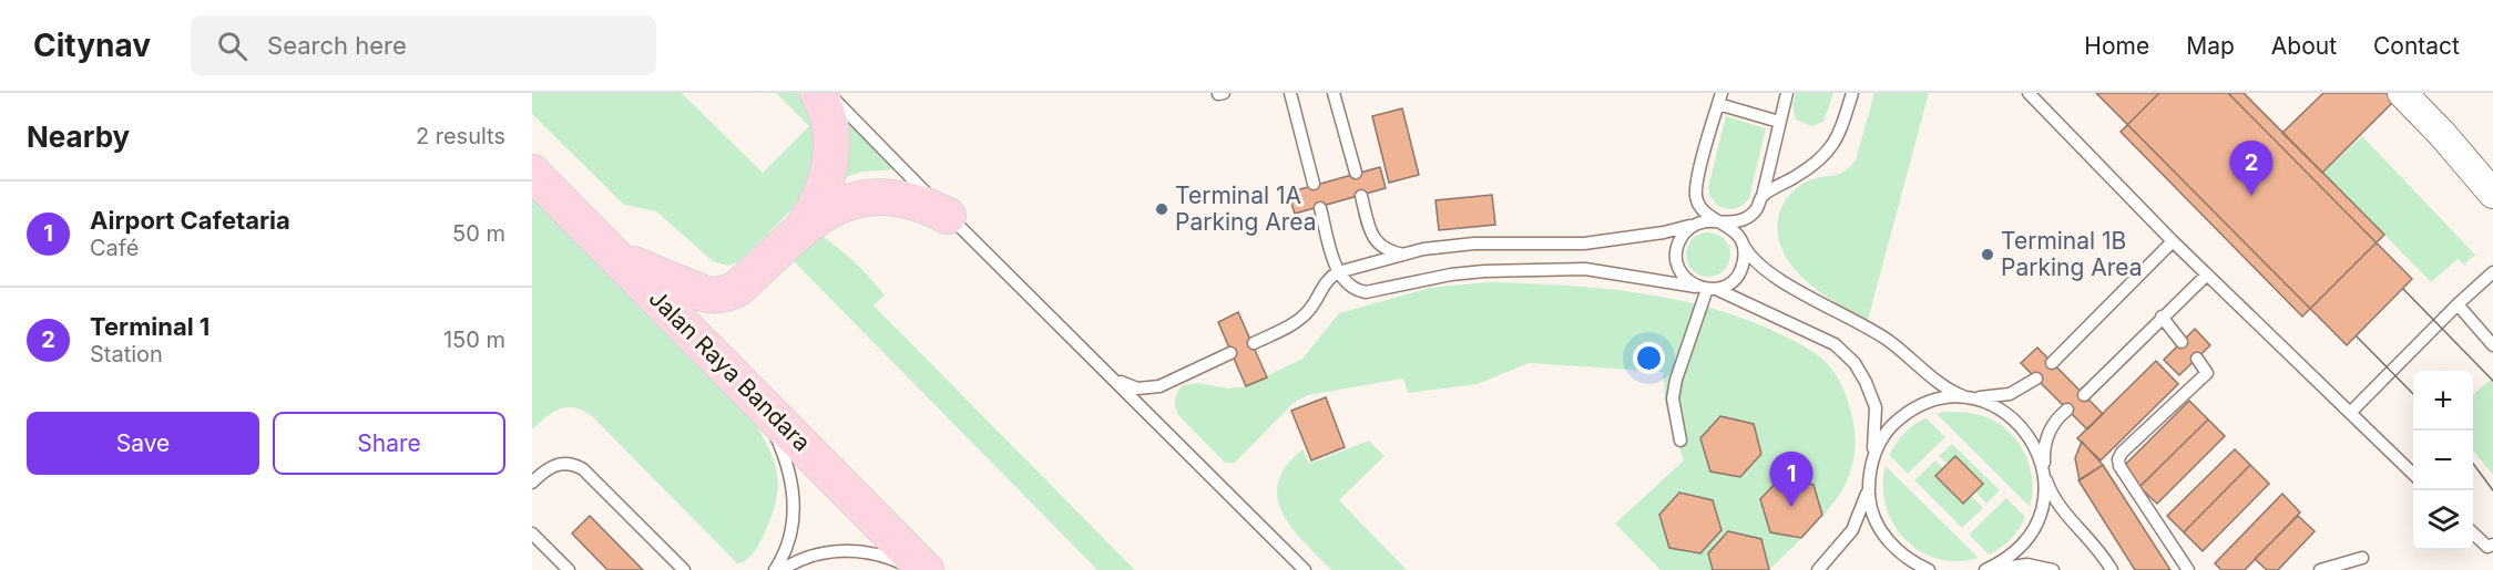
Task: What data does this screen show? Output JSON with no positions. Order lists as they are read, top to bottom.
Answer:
{
  "streets": {
    "main road": ["Jalan Raya Bandara"]
  },
  "places": ["Terminal 1A Parking Area", "Terminal 1B Parking Area"],
  "page": {
    "header": "Citynav",
    "search": "Search here",
    "nav": [
      "Home",
      "Map",
      "About",
      "Contact"
    ],
    "heading": ["Nearby", "2 results"],
    "pins": ["2", "1"],
    "list": [
      {
        "mark": "1",
        "name": "Airport Cafetaria",
        "note": "Café",
        "value": "50 m"
      },
      {
        "mark": "2",
        "name": "Terminal 1",
        "note": "Station",
        "value": "150 m"
      }
    ],
    "map_buttons": ["+", "−"],
    "buttons": ["Save", "Share"]
  }
}
